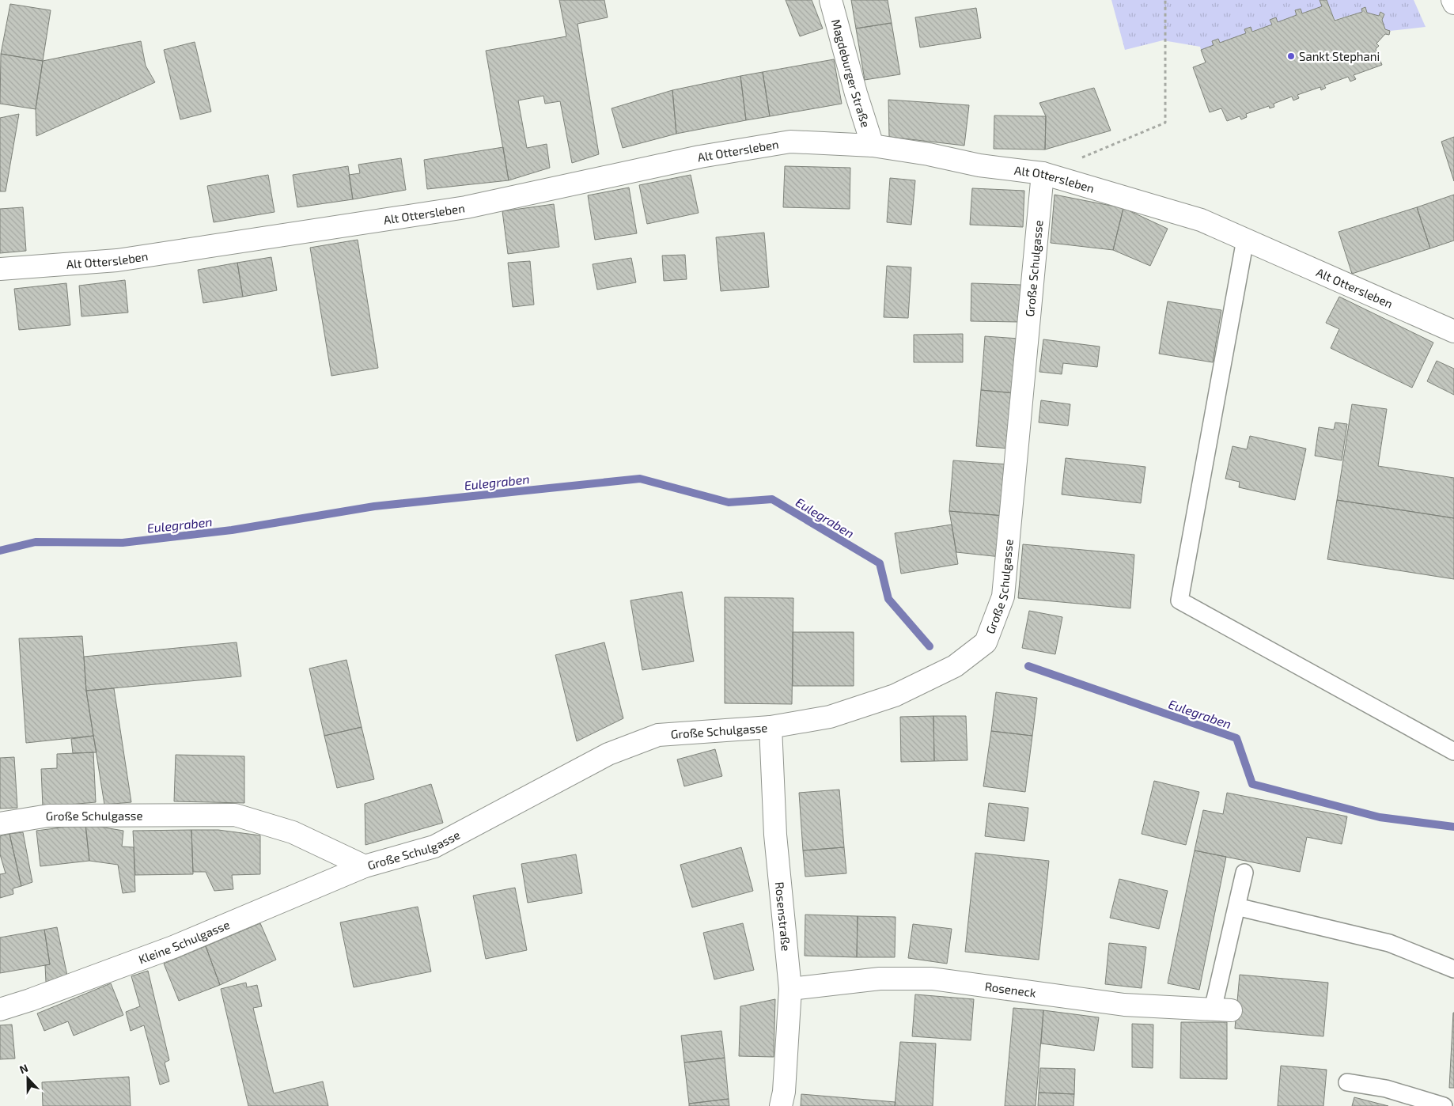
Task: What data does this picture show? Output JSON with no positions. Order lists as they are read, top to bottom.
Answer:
{
  "streets": {
    "street": [
      "Magdeburger Straße",
      "Alt Ottersleben",
      "Große Schulgasse",
      "Rosenstraße",
      "Kleine Schulgasse",
      "Roseneck"
    ]
  },
  "crossings": [
    ["Magdeburger Straße", "Alt Ottersleben"],
    ["Alt Ottersleben", "Große Schulgasse"],
    ["Große Schulgasse", "Rosenstraße"],
    ["Große Schulgasse", "Kleine Schulgasse"],
    ["Rosenstraße", "Roseneck"]
  ],
  "water": ["Eulegraben"],
  "places": ["Sankt Stephani"],
  "north": "top"
}
